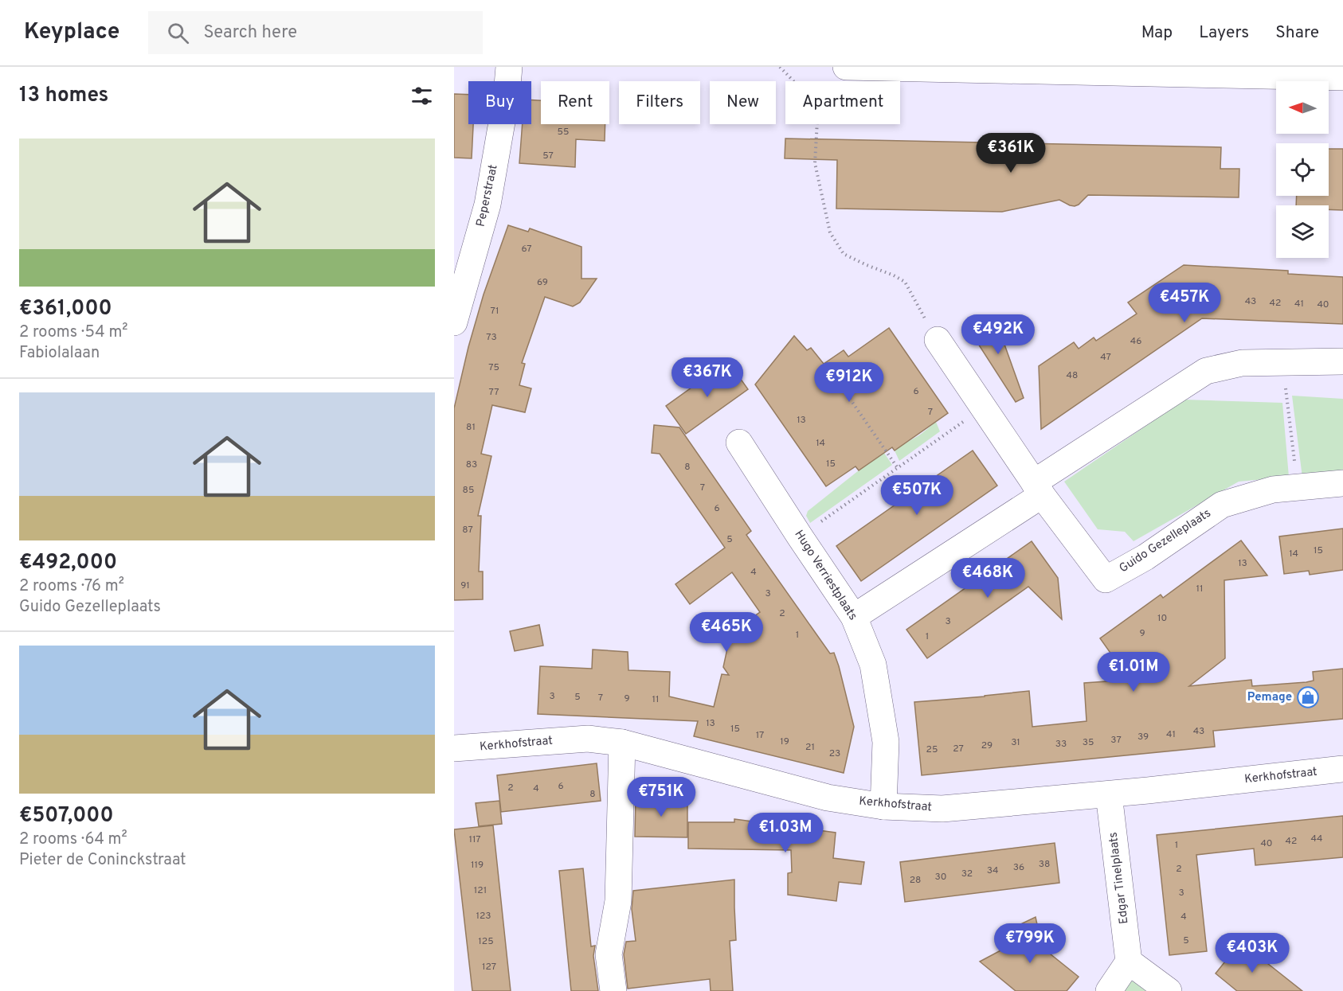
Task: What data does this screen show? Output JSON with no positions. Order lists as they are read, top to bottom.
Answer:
{
  "streets": {
    "street": [
      "Peperstraat",
      "Guido Gezelleplaats",
      "Hugo Verriestplaats",
      "Kerkhofstraat",
      "Edgar Tinelplaats"
    ]
  },
  "crossings": [
    ["Hugo Verriestplaats", "Kerkhofstraat"],
    ["Kerkhofstraat", "Edgar Tinelplaats"]
  ],
  "places": {
    "shop": ["Pemage"]
  },
  "house_numbers": [
    "55",
    "57",
    "67",
    "69",
    "43",
    "42",
    "41",
    "40",
    "71",
    "73",
    "46",
    "47",
    "75",
    "48",
    "6",
    "77",
    "7",
    "13",
    "81",
    "14",
    "15",
    "83",
    "8",
    "7",
    "85",
    "6",
    "87",
    "5",
    "15",
    "14",
    "13",
    "4",
    "91",
    "11",
    "3",
    "2",
    "10",
    "3",
    "9",
    "1",
    "1",
    "3",
    "5",
    "7",
    "9",
    "11",
    "13",
    "15",
    "43",
    "41",
    "17",
    "39",
    "37",
    "19",
    "31",
    "35",
    "33",
    "29",
    "21",
    "27",
    "25",
    "23",
    "6",
    "2",
    "4",
    "8",
    "44",
    "117",
    "42",
    "40",
    "1",
    "38",
    "119",
    "36",
    "2",
    "34",
    "32",
    "30",
    "28",
    "121",
    "3",
    "123",
    "4",
    "5",
    "125",
    "127"
  ],
  "north": "left",
  "page": {
    "header": "Keyplace",
    "search": "Search here",
    "nav": ["Map", "Layers", "Share"],
    "heading": "13 homes",
    "chip": [
      "Buy",
      "Rent",
      "Filters",
      "New",
      "Apartment"
    ],
    "list": [
      {
        "name": "€361,000",
        "note": "2 rooms · 54 m² · Fabiolalaan"
      },
      {
        "name": "€492,000",
        "note": "2 rooms · 76 m² · Guido Gezelleplaats"
      },
      {
        "name": "€507,000",
        "note": "2 rooms · 64 m² · Pieter de Coninckstraat"
      }
    ],
    "price": [
      "€361K",
      "€457K",
      "€492K",
      "€367K",
      "€912K",
      "€507K",
      "€468K",
      "€465K",
      "€1.01M",
      "€751K",
      "€1.03M",
      "€799K",
      "€403K"
    ]
  }
}
